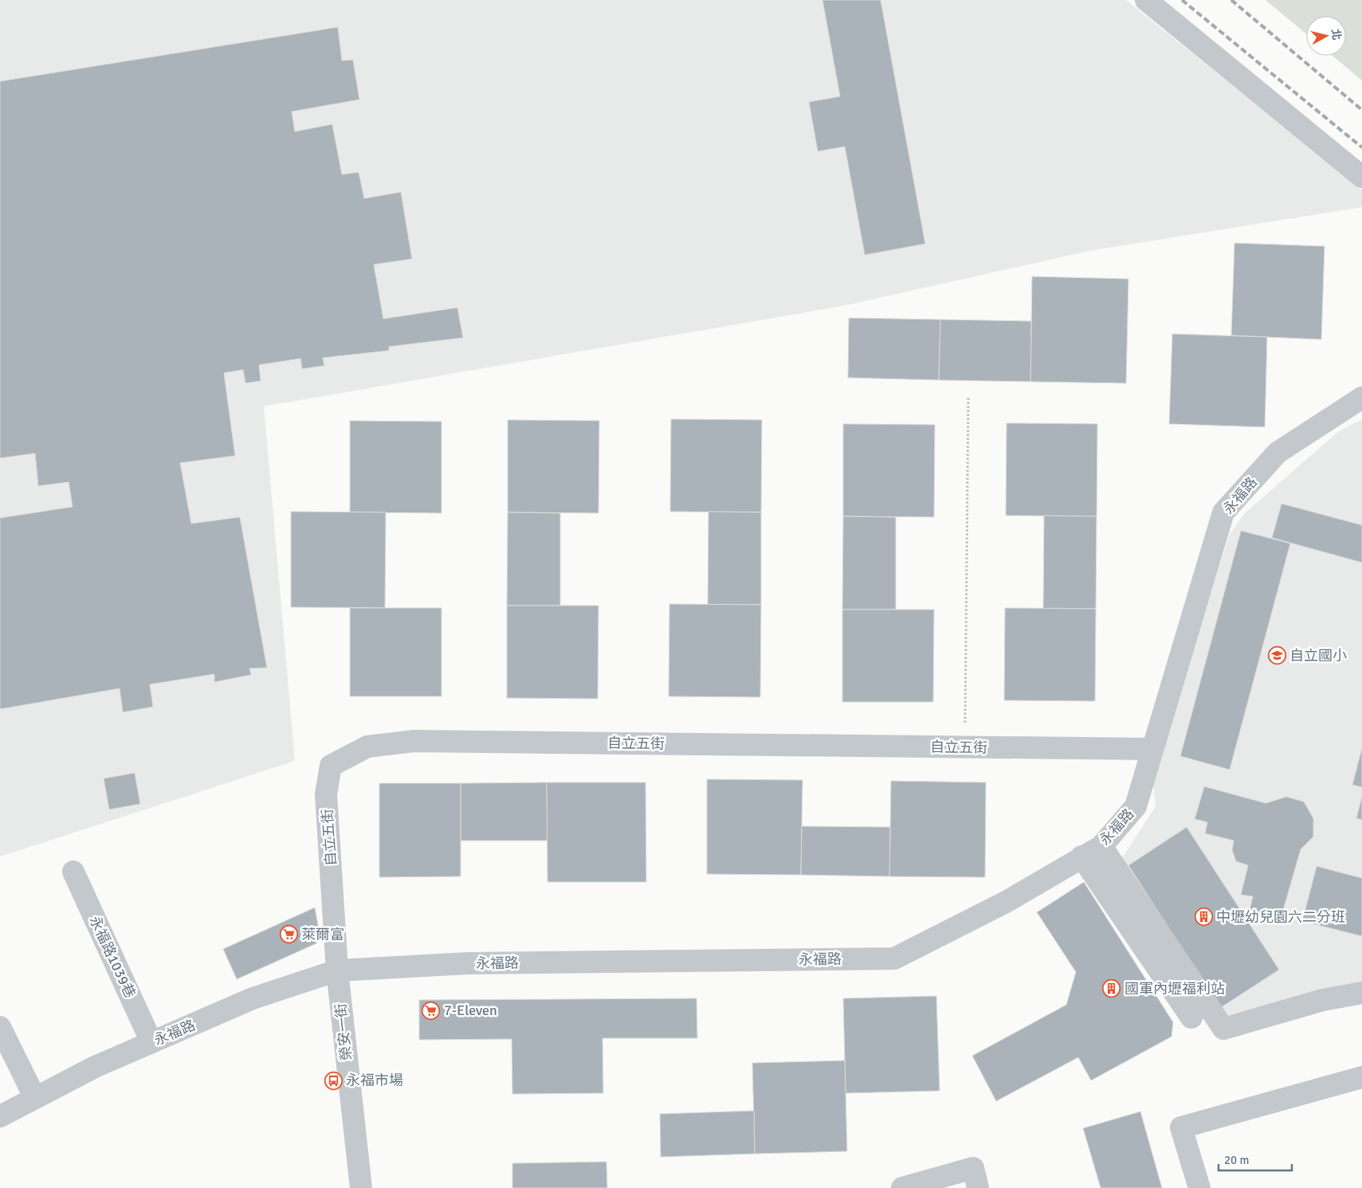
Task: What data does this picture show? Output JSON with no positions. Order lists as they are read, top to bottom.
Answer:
{
  "streets": {
    "street": [
      "永福路",
      "自立五街",
      "永福路1039巷",
      "榮安一街"
    ]
  },
  "crossings": [
    ["永福路", "自立五街"],
    ["永福路", "永福路1039巷"],
    ["永福路", "榮安一街"],
    ["自立五街", "榮安一街"]
  ],
  "places": {
    "school or university": ["自立國小"],
    "building": ["中壢幼兒園六二分班", "國軍內壢福利站"],
    "supermarket": ["萊爾富", "7-Eleven"],
    "bus stop": ["永福市場"]
  },
  "scale_bar": "20 m",
  "north": "right"
}
